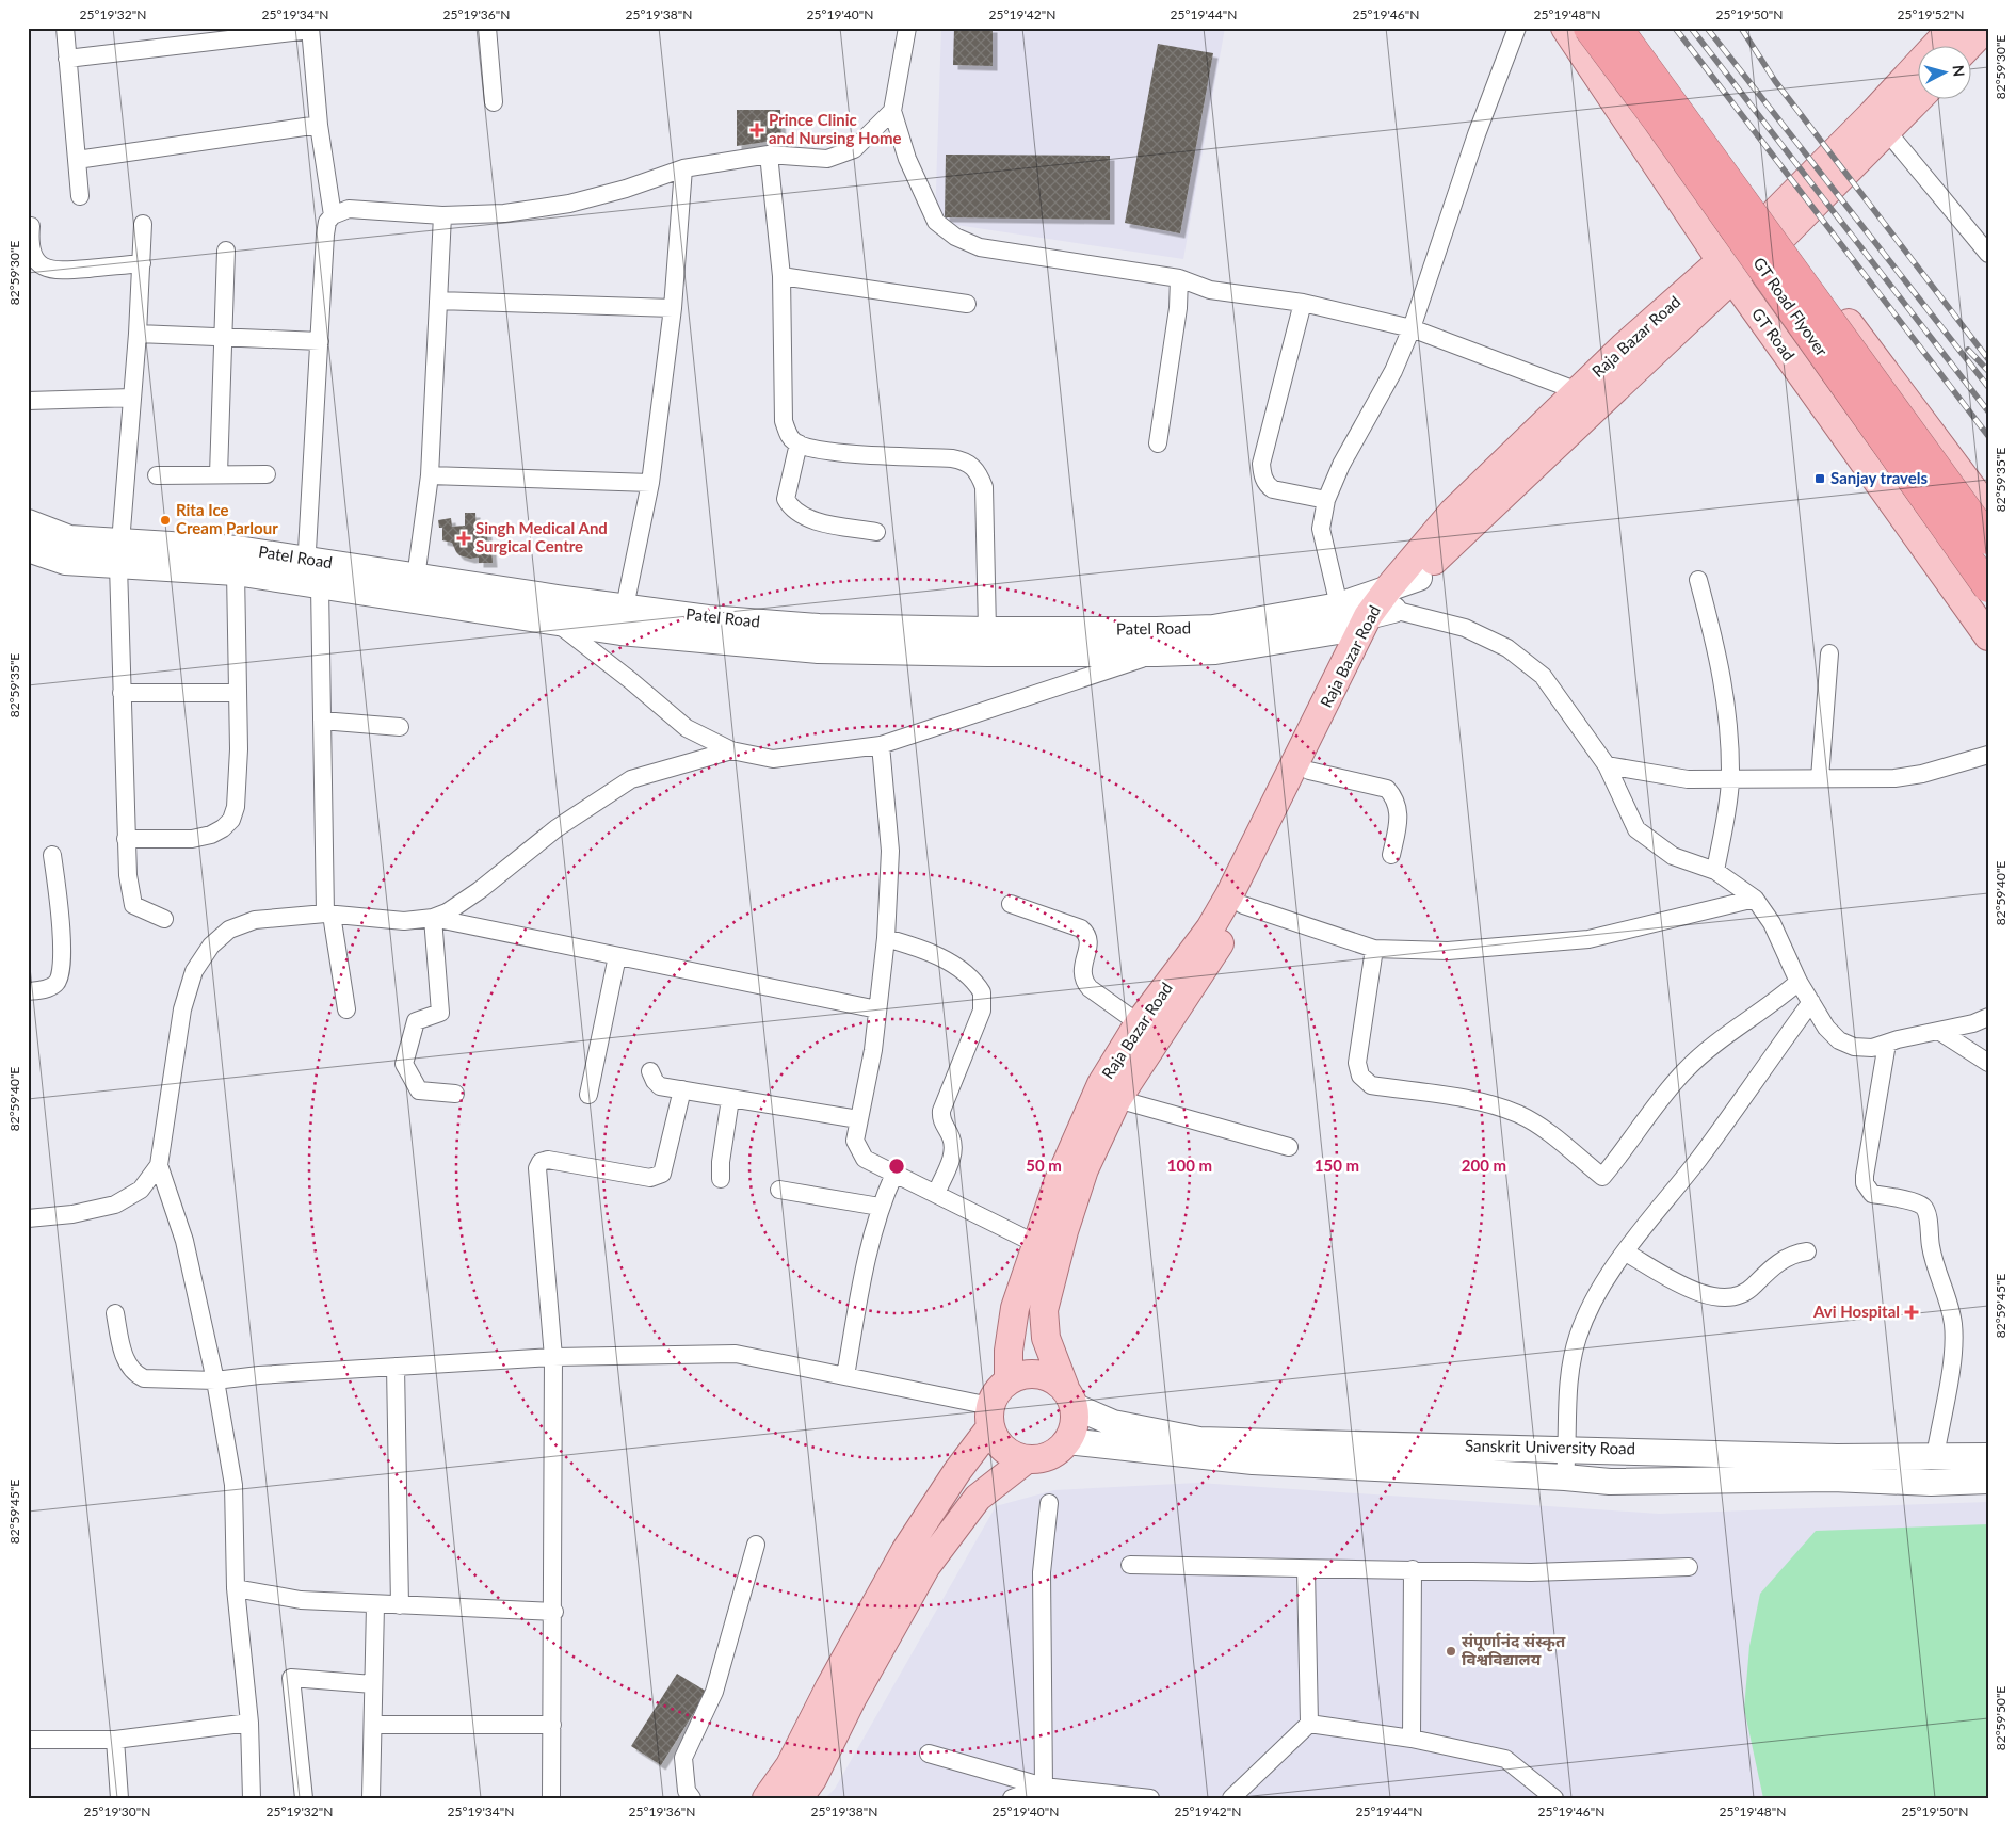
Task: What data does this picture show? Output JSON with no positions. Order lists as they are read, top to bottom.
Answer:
{
  "streets": {
    "highway": ["GT Road Flyover"],
    "main road": ["GT Road", "Raja Bazar Road"],
    "street": ["Patel Road", "Sanskrit University Road"]
  },
  "crossings": [
    ["GT Road", "Raja Bazar Road"],
    ["Raja Bazar Road", "Patel Road"]
  ],
  "places": {
    "health": ["Prince Clinic and Nursing Home", "Singh Medical And Surgical Centre", "Avi Hospital"],
    "transit": ["Sanjay travels"],
    "other": ["Rita Ice Cream Parlour", "संपूर्णानंद संस्कृत विश्वविद्यालय"]
  },
  "north": "right",
  "coordinates": [
    "25°19'32\"N",
    "25°19'34\"N",
    "25°19'36\"N",
    "25°19'38\"N",
    "25°19'40\"N",
    "25°19'42\"N",
    "25°19'44\"N",
    "25°19'46\"N",
    "25°19'48\"N",
    "25°19'50\"N",
    "25°19'52\"N",
    "82°59'30\"E",
    "82°59'35\"E",
    "82°59'40\"E",
    "82°59'45\"E",
    "82°59'50\"E",
    "25°19'30\"N"
  ],
  "rings": [
    "50 m",
    "100 m",
    "150 m",
    "200 m"
  ]
}
